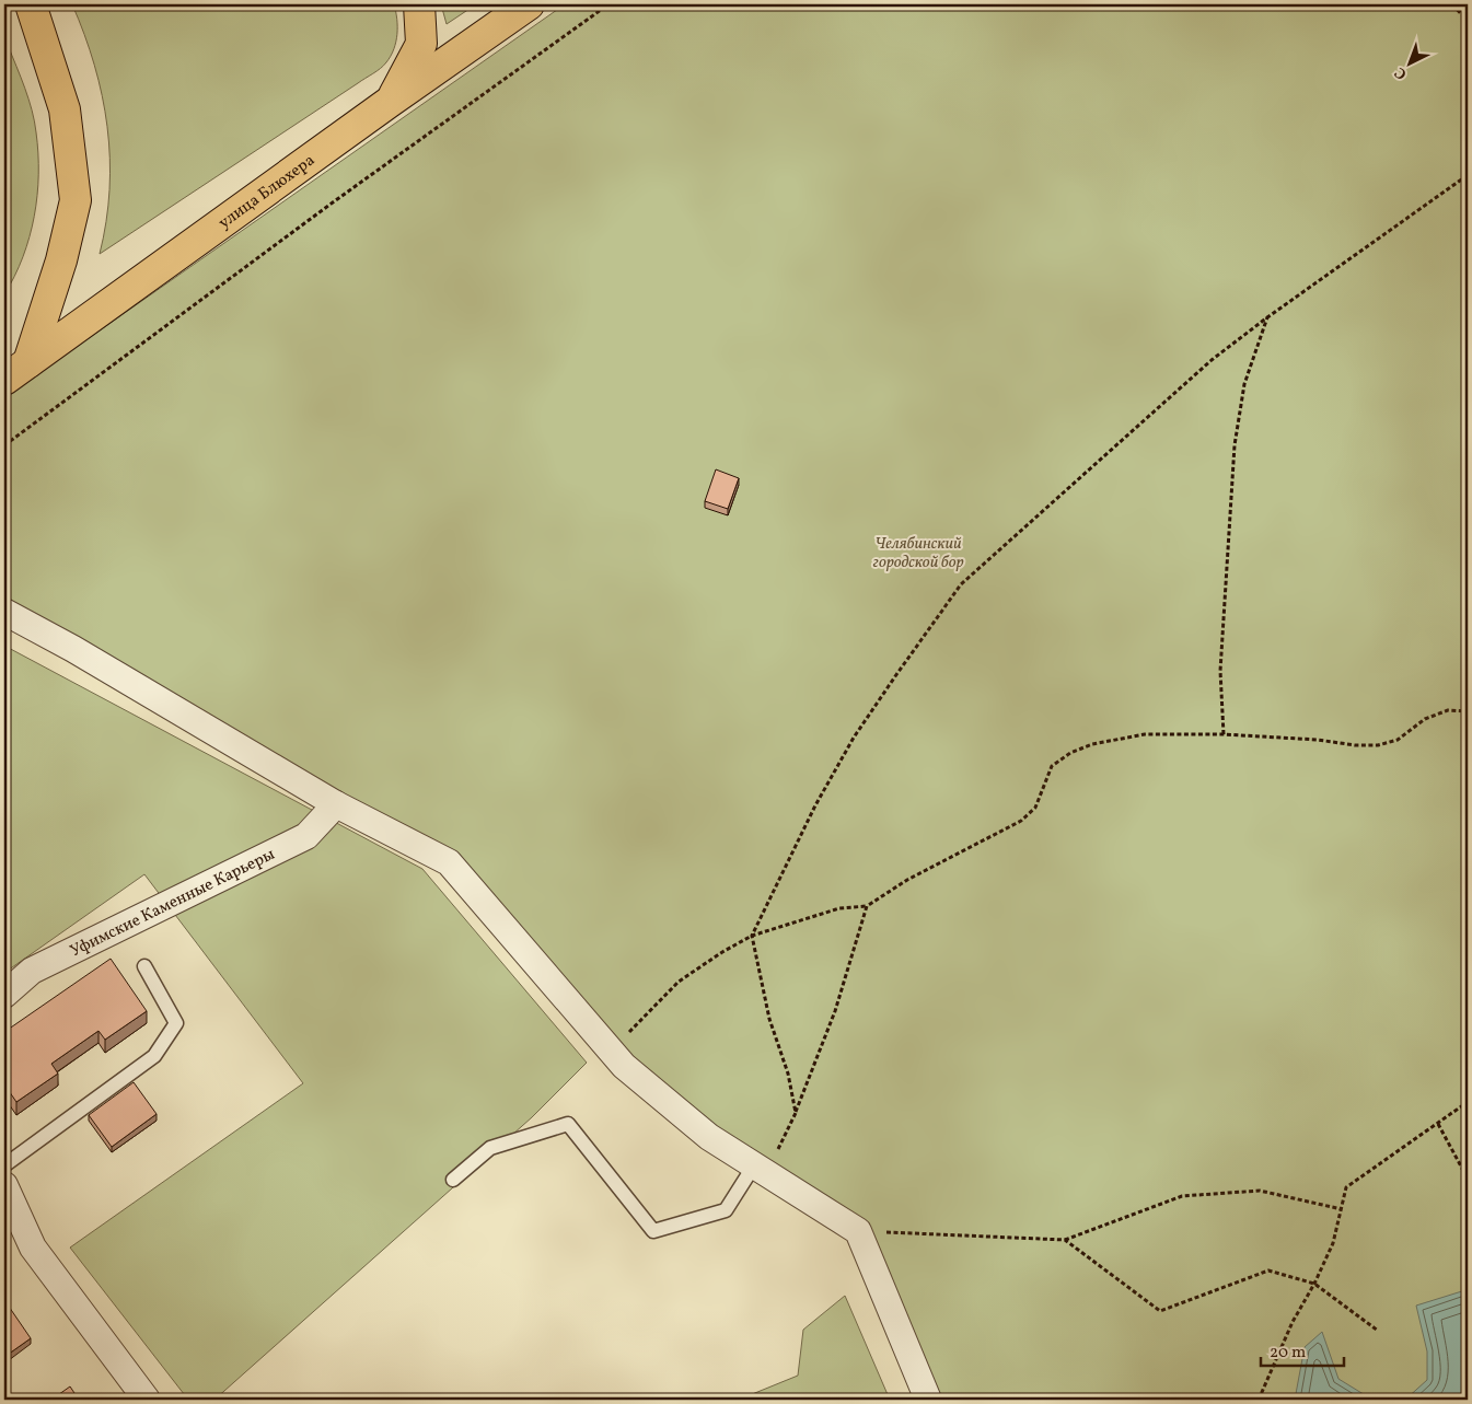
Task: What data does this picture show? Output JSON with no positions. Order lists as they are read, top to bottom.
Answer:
{
  "streets": {
    "main road": ["улица Блюхера"],
    "street": ["Уфимские Каменные Карьеры"]
  },
  "parks": ["Челябинский городской бор"],
  "scale_bar": "20 m",
  "north": "bottom left"
}
